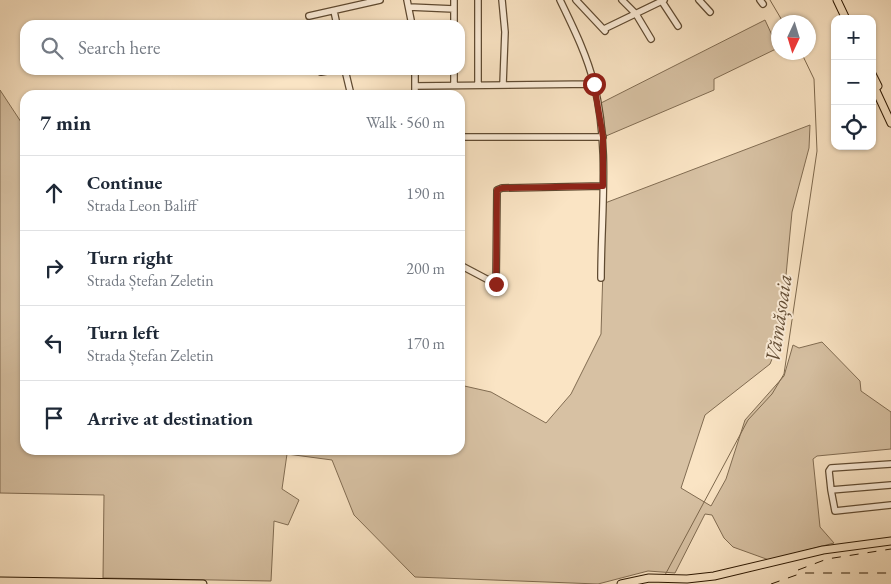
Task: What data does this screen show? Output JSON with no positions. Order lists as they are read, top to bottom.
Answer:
{
  "water": ["Vămășoaia"],
  "north": "bottom",
  "page": {
    "map_buttons": ["+", "−"],
    "search": "Search here",
    "heading": ["7 min", "Walk · 560 m"],
    "list": [
      ["Continue", "Strada Leon Baliff", "190 m"],
      ["Turn right", "Strada Ștefan Zeletin", "200 m"],
      ["Turn left", "Strada Ștefan Zeletin", "170 m"],
      "Arrive at destination"
    ]
  }
}
